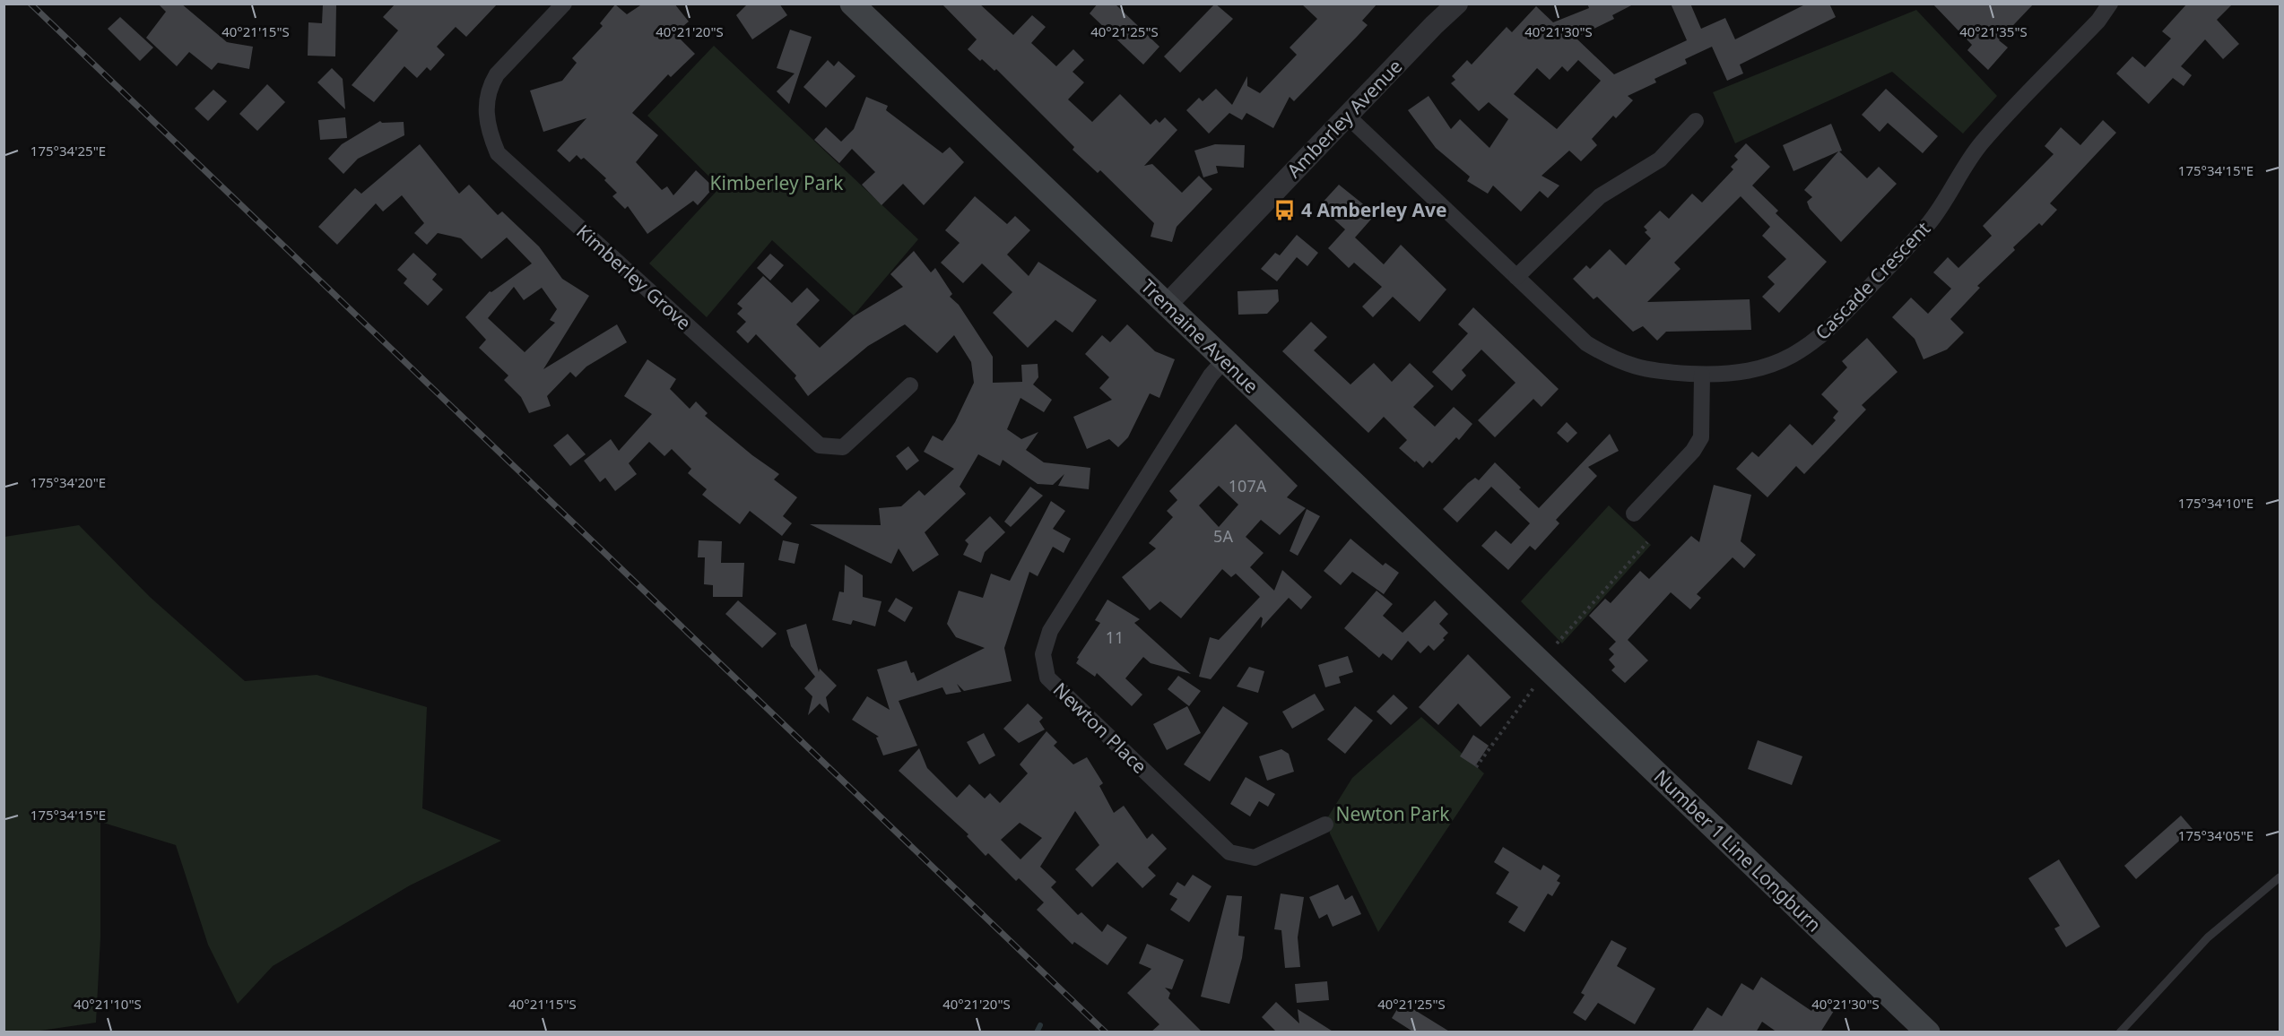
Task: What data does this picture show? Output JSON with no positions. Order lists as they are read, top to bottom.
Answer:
{
  "streets": {
    "main road": ["Tremaine Avenue", "Number 1 Line Longburn"],
    "street": [
      "Amberley Avenue",
      "Kimberley Grove",
      "Cascade Crescent",
      "Newton Place"
    ]
  },
  "crossings": [
    ["Amberley Avenue", "Cascade Crescent"],
    ["Amberley Avenue", "Tremaine Avenue"],
    ["Tremaine Avenue", "Newton Place"],
    ["Tremaine Avenue", "Number 1 Line Longburn"]
  ],
  "parks": ["Kimberley Park", "Newton Park"],
  "places": {
    "bus stop": ["4 Amberley Ave"]
  },
  "house_numbers": ["107A", "5A", "11"],
  "coordinates": [
    "40°21'15\"S",
    "40°21'20\"S",
    "40°21'25\"S",
    "40°21'30\"S",
    "40°21'35\"S",
    "175°34'25\"E",
    "175°34'15\"E",
    "175°34'20\"E",
    "175°34'10\"E",
    "175°34'05\"E",
    "40°21'10\"S"
  ]
}
